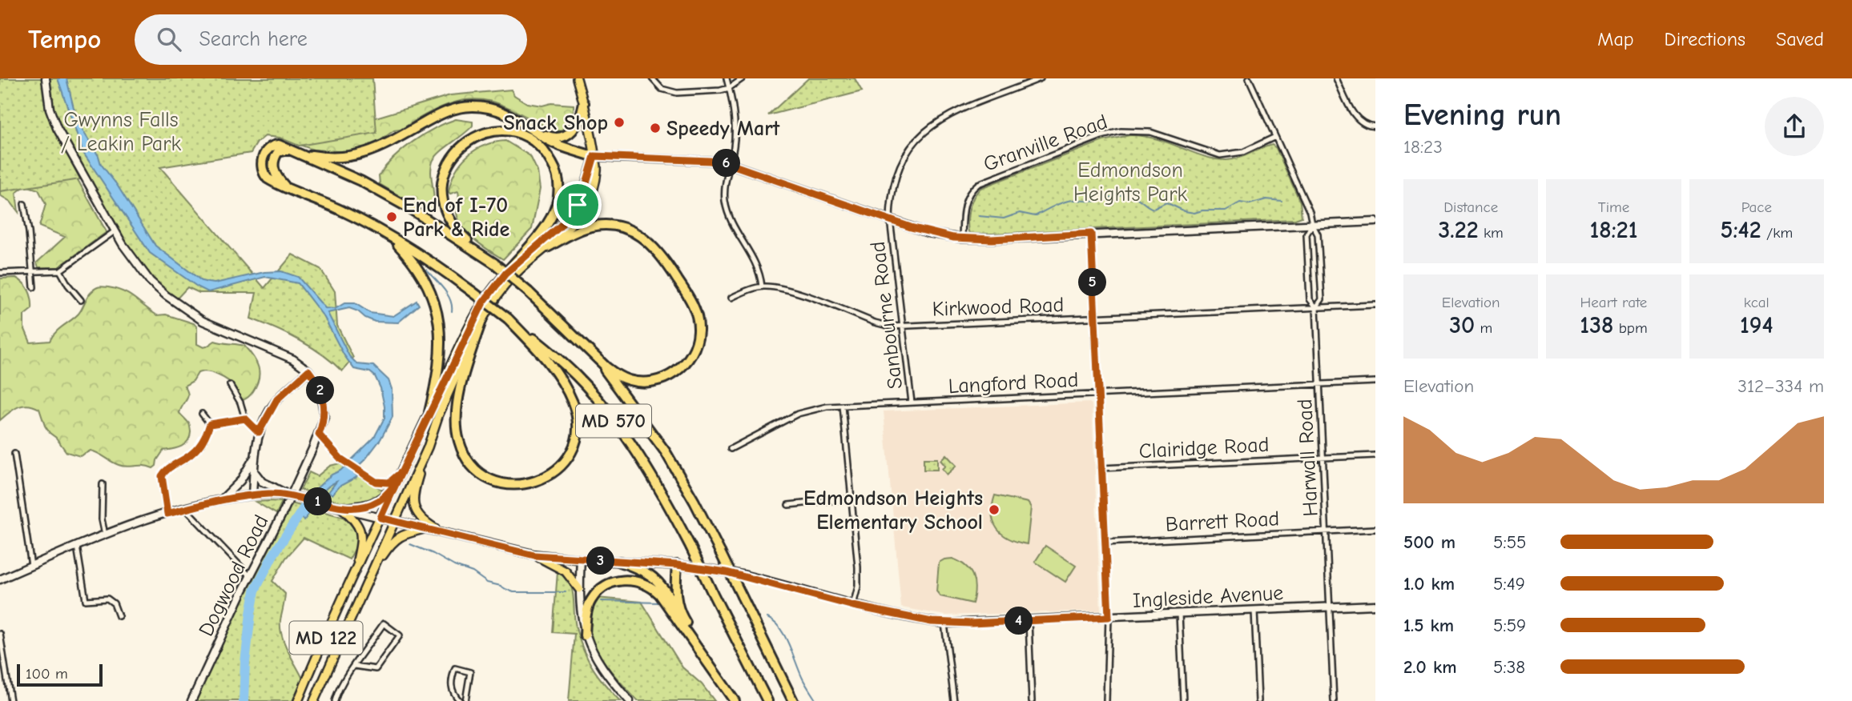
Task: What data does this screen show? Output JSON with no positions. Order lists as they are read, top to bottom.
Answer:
{
  "streets": {
    "highway": ["MD 570"],
    "main road": ["Ingleside Avenue", "MD 122"],
    "street": [
      "Granville Road",
      "Kirkwood Road",
      "Sanbourne Road",
      "Langford Road",
      "Clairidge Road",
      "Harwall Road",
      "Barrett Road",
      "Dogwood Road"
    ]
  },
  "crossings": [
    ["Granville Road", "Harwall Road"],
    ["Kirkwood Road", "Sanbourne Road"],
    ["Kirkwood Road", "Harwall Road"],
    ["Sanbourne Road", "Langford Road"],
    ["Langford Road", "Harwall Road"],
    ["Clairidge Road", "Harwall Road"],
    ["Harwall Road", "Barrett Road"],
    ["Harwall Road", "Ingleside Avenue"],
    ["Ingleside Avenue", "MD 122"]
  ],
  "parks": ["Gwynns Falls / Leakin Park", "Edmondson Heights Park"],
  "places": [
    "Snack Shop",
    "Speedy Mart",
    "End of I-70 Park & Ride",
    "Edmondson Heights Elementary School"
  ],
  "scale_bar": "100 m",
  "page": {
    "header": "Tempo",
    "search": "Search here",
    "nav": ["Map", "Directions", "Saved"],
    "heading": ["Evening run", "18:23"],
    "pins": [
      "6",
      "5",
      "2",
      "1",
      "3",
      "4"
    ],
    "stats": [
      ["Distance", "3.22 km"],
      ["Time", "18:21"],
      ["Pace", "5:42 /km"],
      ["Elevation", "30 m"],
      ["Heart rate", "138 bpm"],
      ["kcal", "194"]
    ],
    "chart": ["Elevation", "312–334 m"],
    "list": [
      {
        "name": "500 m",
        "note": "5:55"
      },
      {
        "name": "1.0 km",
        "note": "5:49"
      },
      {
        "name": "1.5 km",
        "note": "5:59"
      },
      {
        "name": "2.0 km",
        "note": "5:38"
      }
    ],
    "scale": "100 m"
  }
}
